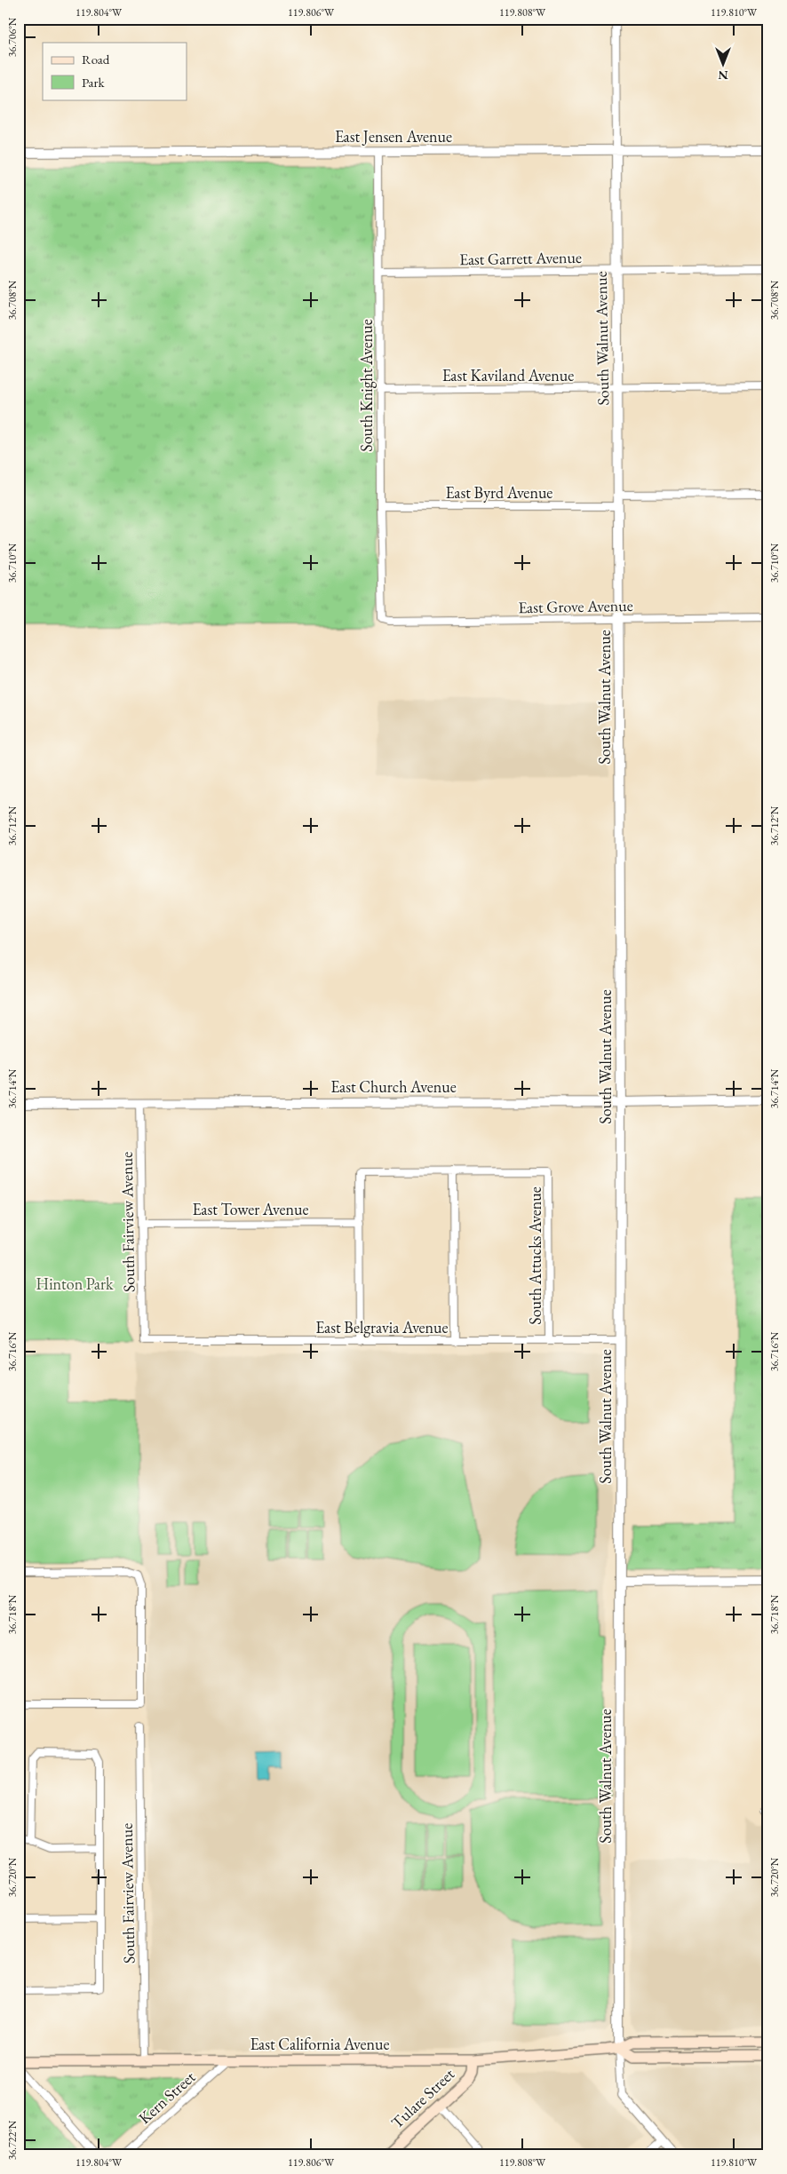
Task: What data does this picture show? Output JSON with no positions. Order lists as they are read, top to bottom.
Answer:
{
  "streets": {
    "main road": ["East California Avenue", "Tulare Street"],
    "street": [
      "East Jensen Avenue",
      "East Garrett Avenue",
      "South Walnut Avenue",
      "East Kaviland Avenue",
      "South Knight Avenue",
      "East Byrd Avenue",
      "East Grove Avenue",
      "East Church Avenue",
      "East Tower Avenue",
      "South Fairview Avenue",
      "South Attucks Avenue",
      "East Belgravia Avenue",
      "Kern Street"
    ]
  },
  "crossings": [
    ["East Jensen Avenue", "South Walnut Avenue"],
    ["East Jensen Avenue", "South Knight Avenue"],
    ["East Garrett Avenue", "South Walnut Avenue"],
    ["East Garrett Avenue", "South Knight Avenue"],
    ["South Walnut Avenue", "East Kaviland Avenue"],
    ["South Walnut Avenue", "East Byrd Avenue"],
    ["South Walnut Avenue", "East Grove Avenue"],
    ["South Walnut Avenue", "East Church Avenue"],
    ["South Walnut Avenue", "East Belgravia Avenue"],
    ["South Walnut Avenue", "East California Avenue"],
    ["East Kaviland Avenue", "South Knight Avenue"],
    ["South Knight Avenue", "East Byrd Avenue"],
    ["South Knight Avenue", "East Grove Avenue"],
    ["East Church Avenue", "South Fairview Avenue"],
    ["East Tower Avenue", "South Fairview Avenue"],
    ["South Fairview Avenue", "East Belgravia Avenue"],
    ["South Fairview Avenue", "East California Avenue"],
    ["South Attucks Avenue", "East Belgravia Avenue"],
    ["East California Avenue", "Kern Street"],
    ["East California Avenue", "Tulare Street"]
  ],
  "parks": ["Hinton Park"],
  "legend": ["Road", "Park"],
  "north": "bottom",
  "coordinates": [
    "119.804°W",
    "119.806°W",
    "119.808°W",
    "119.810°W",
    "36.706°N",
    "36.708°N",
    "36.710°N",
    "36.712°N",
    "36.714°N",
    "36.716°N",
    "36.718°N",
    "36.720°N",
    "36.722°N"
  ]
}
